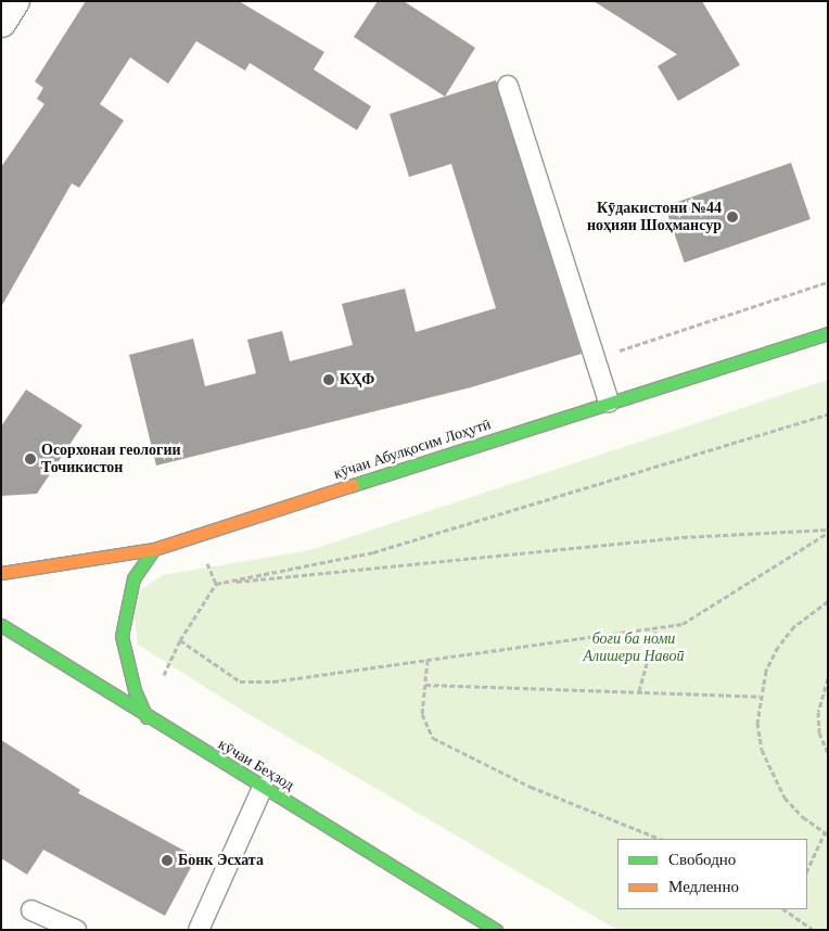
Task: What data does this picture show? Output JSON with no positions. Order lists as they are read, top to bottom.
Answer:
{
  "streets": {
    "street": ["кӯчаи Абулқосим Лоҳутӣ", "кӯчаи Беҳзод"]
  },
  "parks": ["боғи ба номи Алишери Навоӣ"],
  "places": [
    "Кӯдакистони №44 ноҳияи Шоҳмансур",
    "КҲФ",
    "Осорхонаи геологии Точикистон",
    "Бонк Эсхата"
  ],
  "legend": ["Свободно", "Медленно"]
}
